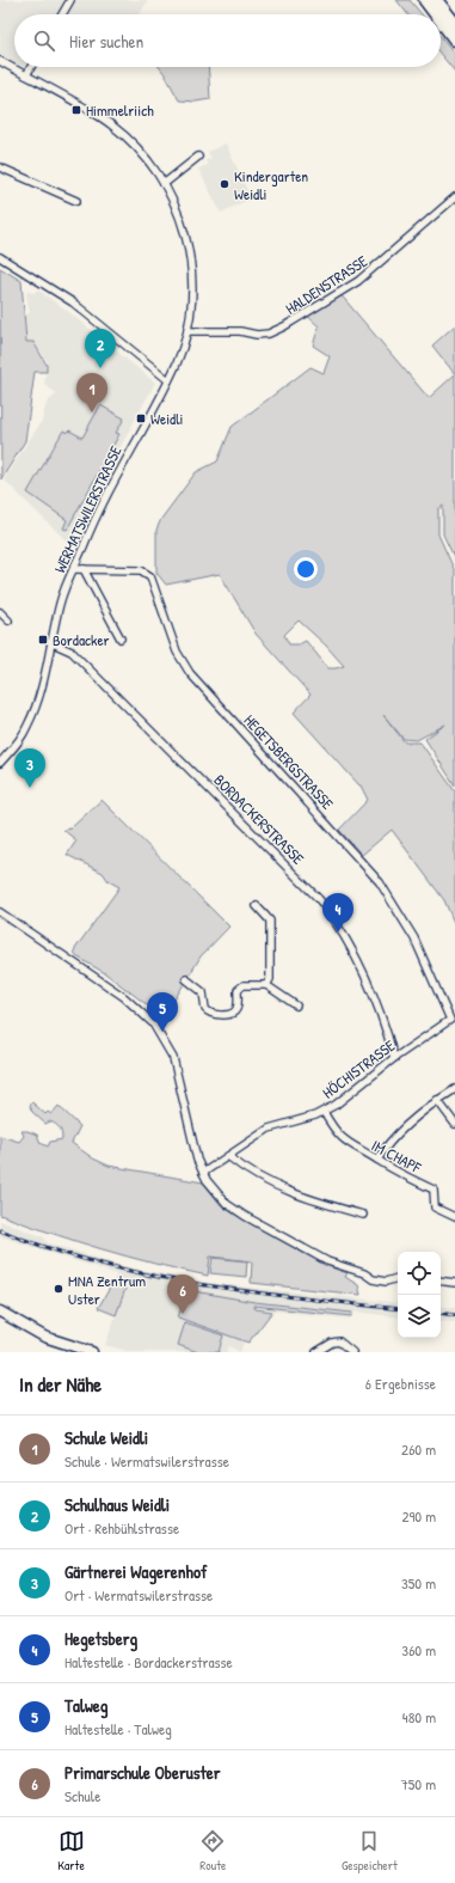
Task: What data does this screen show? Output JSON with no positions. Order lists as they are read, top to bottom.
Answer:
{
  "streets": {
    "street": [
      "HALDENSTRASSE",
      "WERMATSWILERSTRASSE",
      "HEGETSBERGSTRASSE",
      "BORDACKERSTRASSE",
      "HÖCHISTRASSE",
      "IM CHAPF"
    ]
  },
  "crossings": [
    ["HALDENSTRASSE", "WERMATSWILERSTRASSE"],
    ["WERMATSWILERSTRASSE", "HEGETSBERGSTRASSE"],
    ["WERMATSWILERSTRASSE", "BORDACKERSTRASSE"],
    ["HEGETSBERGSTRASSE", "HÖCHISTRASSE"],
    ["BORDACKERSTRASSE", "HÖCHISTRASSE"],
    ["HÖCHISTRASSE", "IM CHAPF"]
  ],
  "places": {
    "transit": ["Himmelriich", "Weidli", "Bordacker"],
    "other": ["Kindergarten Weidli", "MNA Zentrum Uster"]
  },
  "page": {
    "search": "Hier suchen",
    "pins": [
      "2",
      "1",
      "3",
      "4",
      "5",
      "6"
    ],
    "heading": ["In der Nähe", "6 Ergebnisse"],
    "list": [
      {
        "mark": "1",
        "name": "Schule Weidli",
        "note": "Schule · Wermatswilerstrasse",
        "value": "260 m"
      },
      {
        "mark": "2",
        "name": "Schulhaus Weidli",
        "note": "Ort · Rehbühlstrasse",
        "value": "290 m"
      },
      {
        "mark": "3",
        "name": "Gärtnerei Wagerenhof",
        "note": "Ort · Wermatswilerstrasse",
        "value": "350 m"
      },
      {
        "mark": "4",
        "name": "Hegetsberg",
        "note": "Haltestelle · Bordackerstrasse",
        "value": "360 m"
      },
      {
        "mark": "5",
        "name": "Talweg",
        "note": "Haltestelle · Talweg",
        "value": "480 m"
      },
      {
        "mark": "6",
        "name": "Primarschule Oberuster",
        "note": "Schule",
        "value": "750 m"
      }
    ],
    "nav": ["Karte", "Route", "Gespeichert"]
  }
}
